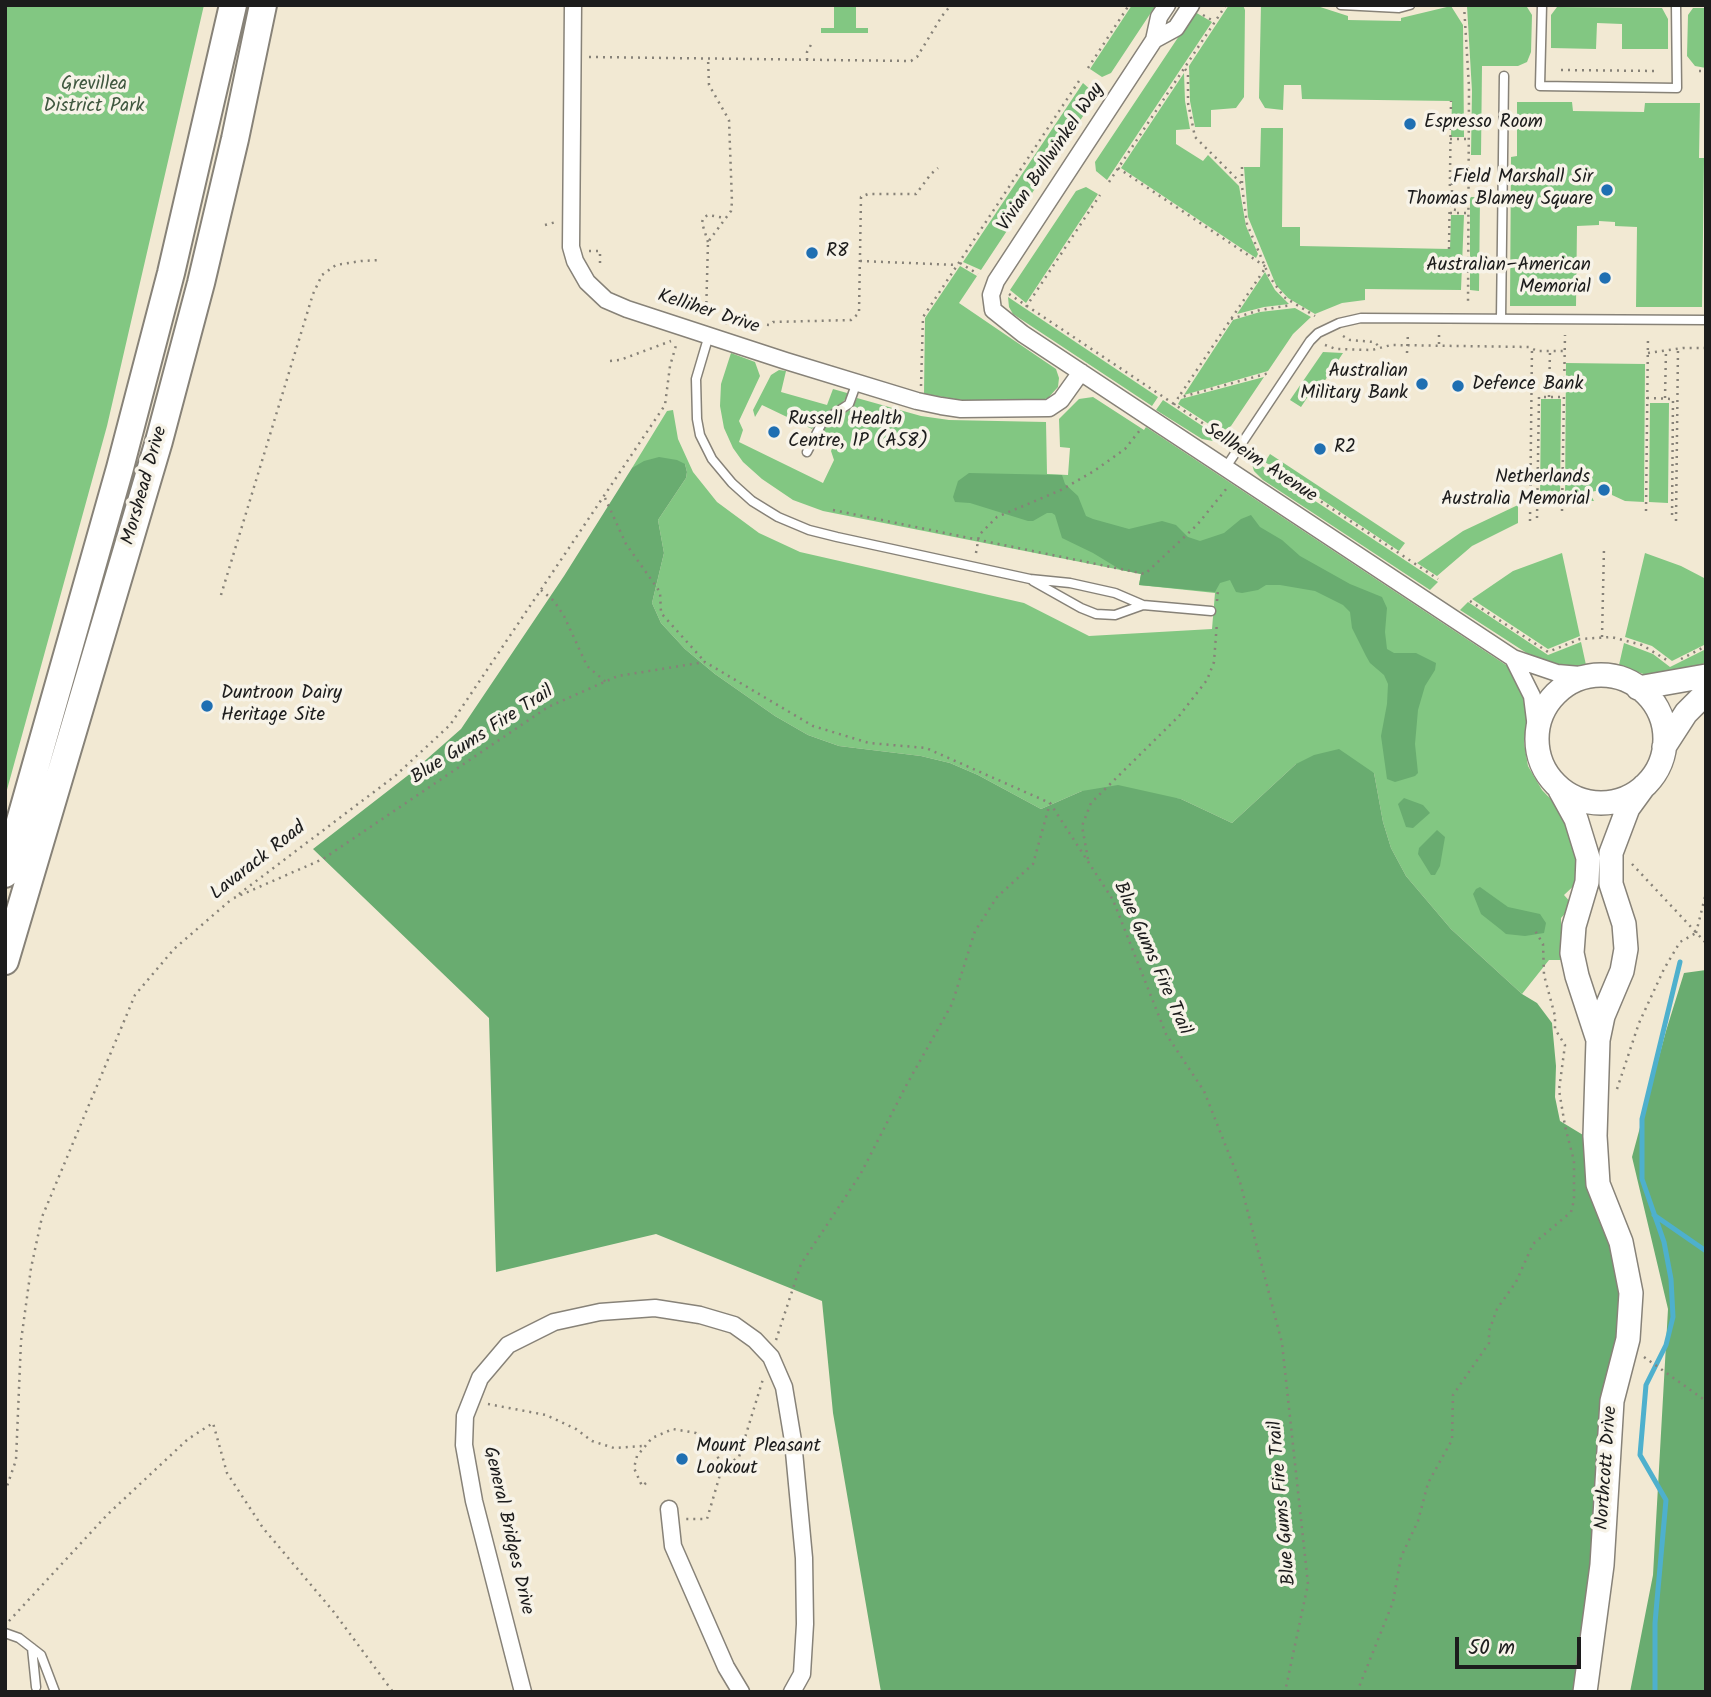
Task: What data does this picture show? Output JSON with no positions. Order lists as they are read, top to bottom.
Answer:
{
  "streets": {
    "main road": ["Morshead Drive"],
    "street": [
      "Vivian Bullwinkel Way",
      "Kelliher Drive",
      "Sellheim Avenue",
      "Northcott Drive",
      "General Bridges Drive"
    ],
    "path": ["Blue Gums Fire Trail", "Lavarack Road"]
  },
  "crossings": [
    ["Vivian Bullwinkel Way", "Sellheim Avenue"],
    ["Kelliher Drive", "Sellheim Avenue"],
    ["Sellheim Avenue", "Northcott Drive"],
    ["Blue Gums Fire Trail", "Lavarack Road"]
  ],
  "parks": ["Grevillea District Park"],
  "places": [
    "Espresso Room",
    "Field Marshall Sir Thomas Blamey Square",
    "R8",
    "Australian–American Memorial",
    "Australian Military Bank",
    "Defence Bank",
    "Russell Health Centre, 1P (A58)",
    "R2",
    "Netherlands Australia Memorial",
    "Duntroon Dairy Heritage Site",
    "Mount Pleasant Lookout"
  ],
  "scale_bar": "50 m"
}
